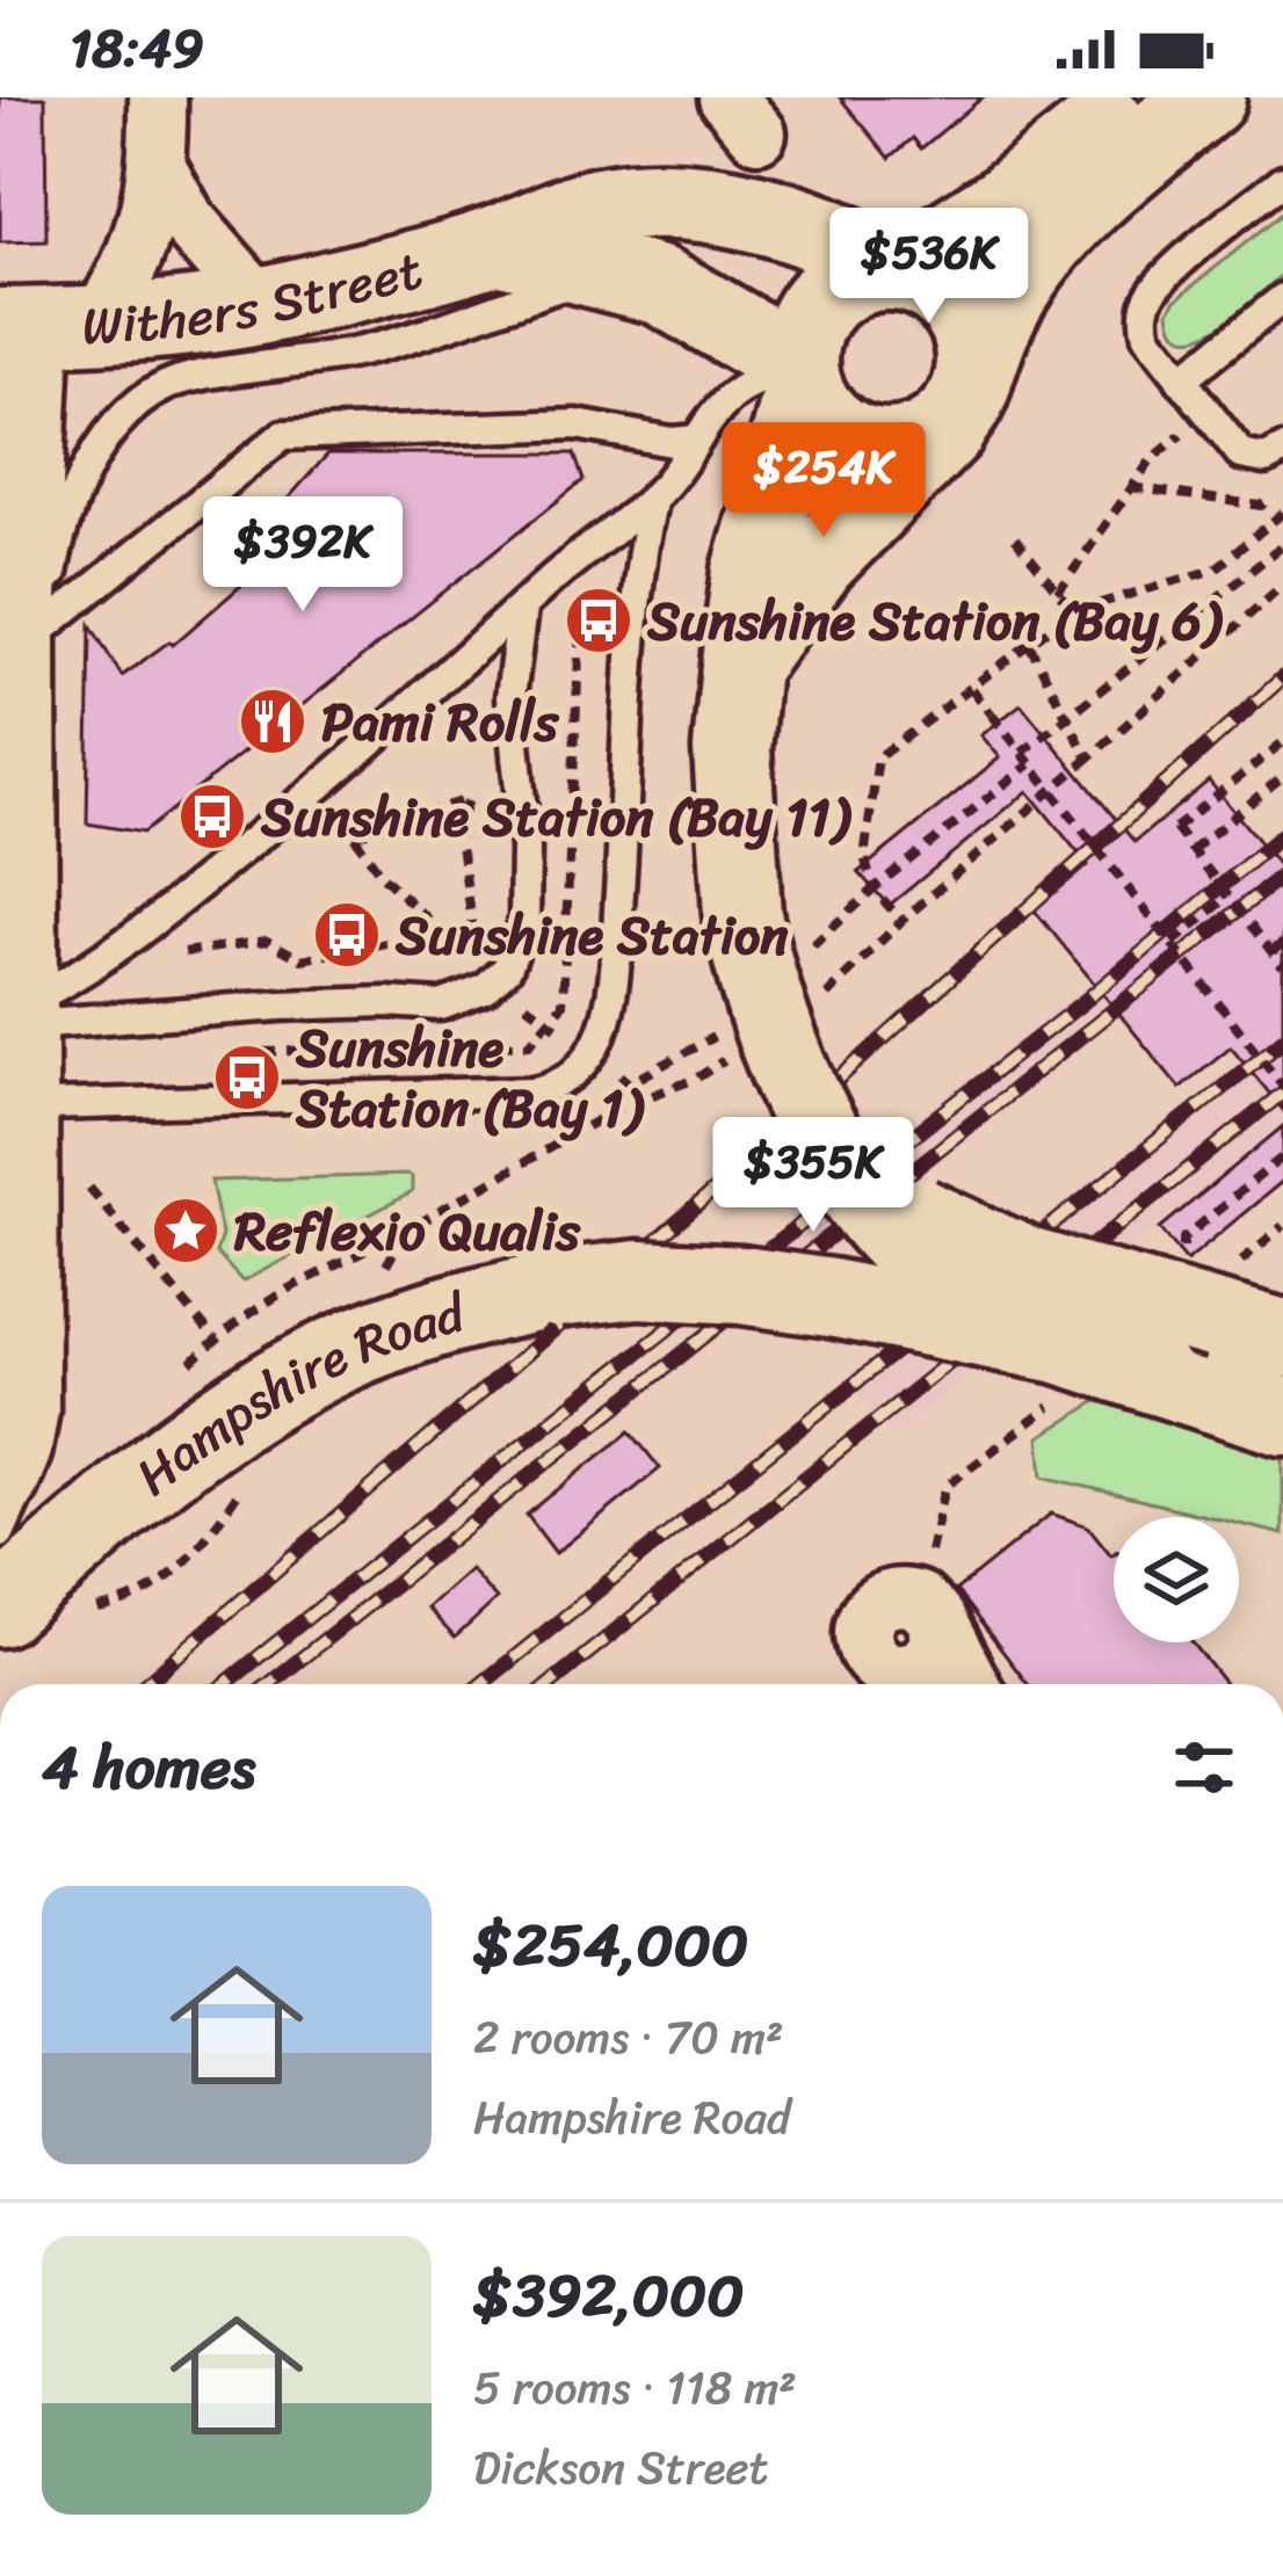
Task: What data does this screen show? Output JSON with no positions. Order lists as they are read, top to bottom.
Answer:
{
  "streets": {
    "street": ["Withers Street", "Hampshire Road"]
  },
  "crossings": [
    ["Withers Street", "Hampshire Road"]
  ],
  "places": {
    "bus stop": [
      "Sunshine Station (Bay 6)",
      "Sunshine Station (Bay 11)",
      "Sunshine Station",
      "Sunshine Station (Bay 1)"
    ],
    "restaurant": ["Pami Rolls"],
    "place": ["Reflexio Qualis"]
  },
  "page": {
    "status": "18:49",
    "price": [
      "$536K",
      "$254K",
      "$392K",
      "$355K"
    ],
    "heading": "4 homes",
    "list": [
      {
        "name": "$254,000",
        "note": "2 rooms · 70 m² · Hampshire Road"
      },
      {
        "name": "$392,000",
        "note": "5 rooms · 118 m² · Dickson Street"
      }
    ]
  }
}
